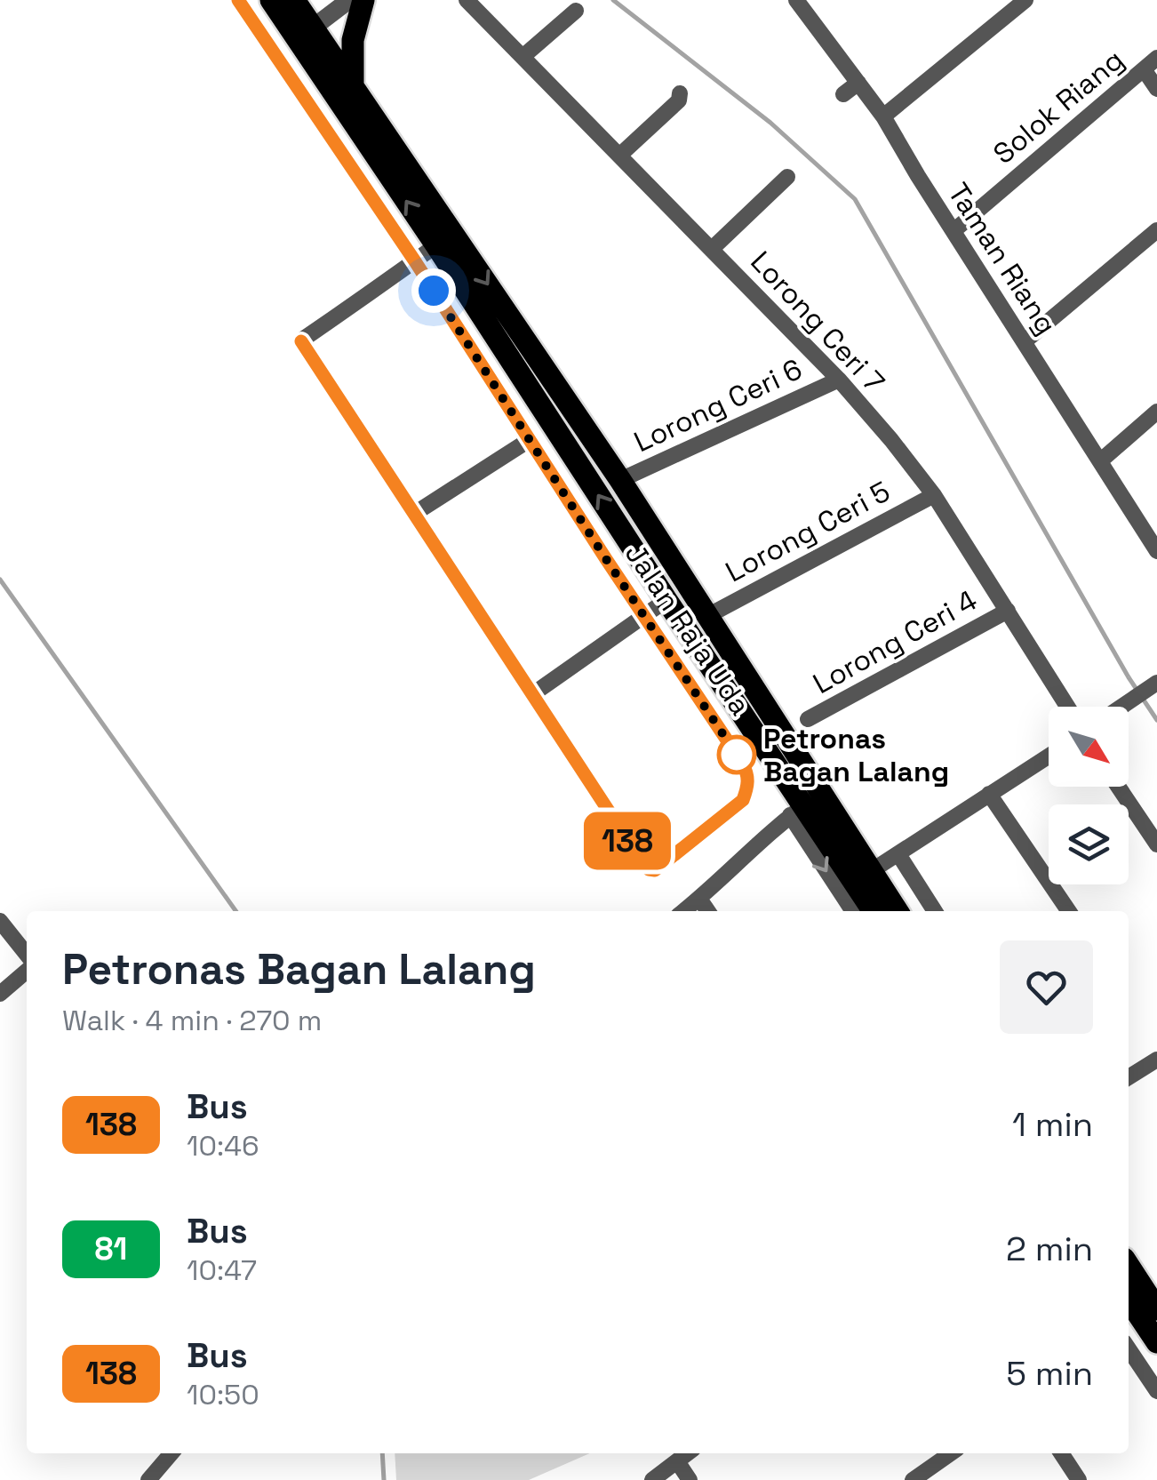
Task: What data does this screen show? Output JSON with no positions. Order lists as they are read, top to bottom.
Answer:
{
  "streets": {
    "main road": ["Jalan Raja Uda"],
    "street": [
      "Solok Riang",
      "Taman Riang",
      "Lorong Ceri 7",
      "Lorong Ceri 6",
      "Lorong Ceri 5",
      "Lorong Ceri 4"
    ]
  },
  "crossings": [
    ["Solok Riang", "Taman Riang"],
    ["Lorong Ceri 7", "Lorong Ceri 6"],
    ["Lorong Ceri 7", "Lorong Ceri 5"],
    ["Lorong Ceri 7", "Lorong Ceri 4"],
    ["Lorong Ceri 6", "Jalan Raja Uda"],
    ["Lorong Ceri 5", "Jalan Raja Uda"]
  ],
  "places": ["Petronas Bagan Lalang"],
  "lines": ["bus line 138"],
  "north": "bottom right",
  "page": {
    "on_map": "138",
    "heading": ["Petronas Bagan Lalang", "Walk · 4 min · 270 m"],
    "list": [
      {
        "mark": "138",
        "name": "Bus",
        "note": "10:46",
        "value": "1 min"
      },
      {
        "mark": "81",
        "name": "Bus",
        "note": "10:47",
        "value": "2 min"
      },
      {
        "mark": "138",
        "name": "Bus",
        "note": "10:50",
        "value": "5 min"
      }
    ]
  }
}
